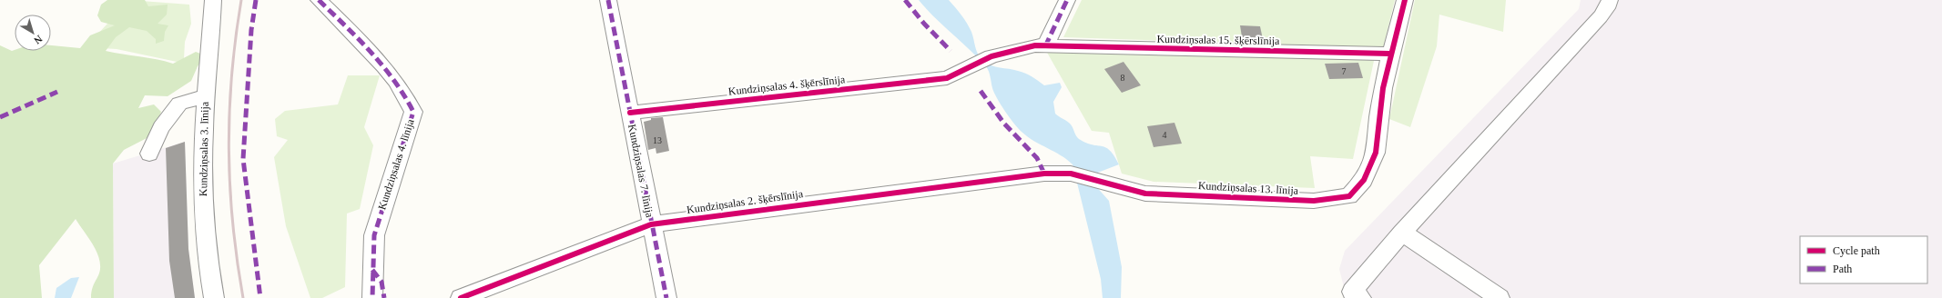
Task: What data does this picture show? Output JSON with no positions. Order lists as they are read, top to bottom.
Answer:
{
  "streets": {
    "street": [
      "Kundziņsalas 15. šķērslīnija",
      "Kundziņsalas 4. šķērslīnija",
      "Kundziņsalas 3. līnija",
      "Kundziņsalas 4. līnija",
      "Kundziņsalas 7. līnija",
      "Kundziņsalas 13. līnija",
      "Kundziņsalas 2. šķērslīnija"
    ]
  },
  "crossings": [
    ["Kundziņsalas 15. šķērslīnija", "Kundziņsalas 4. šķērslīnija"],
    ["Kundziņsalas 15. šķērslīnija", "Kundziņsalas 13. līnija"],
    ["Kundziņsalas 4. šķērslīnija", "Kundziņsalas 7. līnija"],
    ["Kundziņsalas 7. līnija", "Kundziņsalas 2. šķērslīnija"],
    ["Kundziņsalas 13. līnija", "Kundziņsalas 2. šķērslīnija"]
  ],
  "house_numbers": [
    "7",
    "8",
    "4",
    "13"
  ],
  "legend": ["Cycle path", "Path"],
  "north": "bottom right"
}
